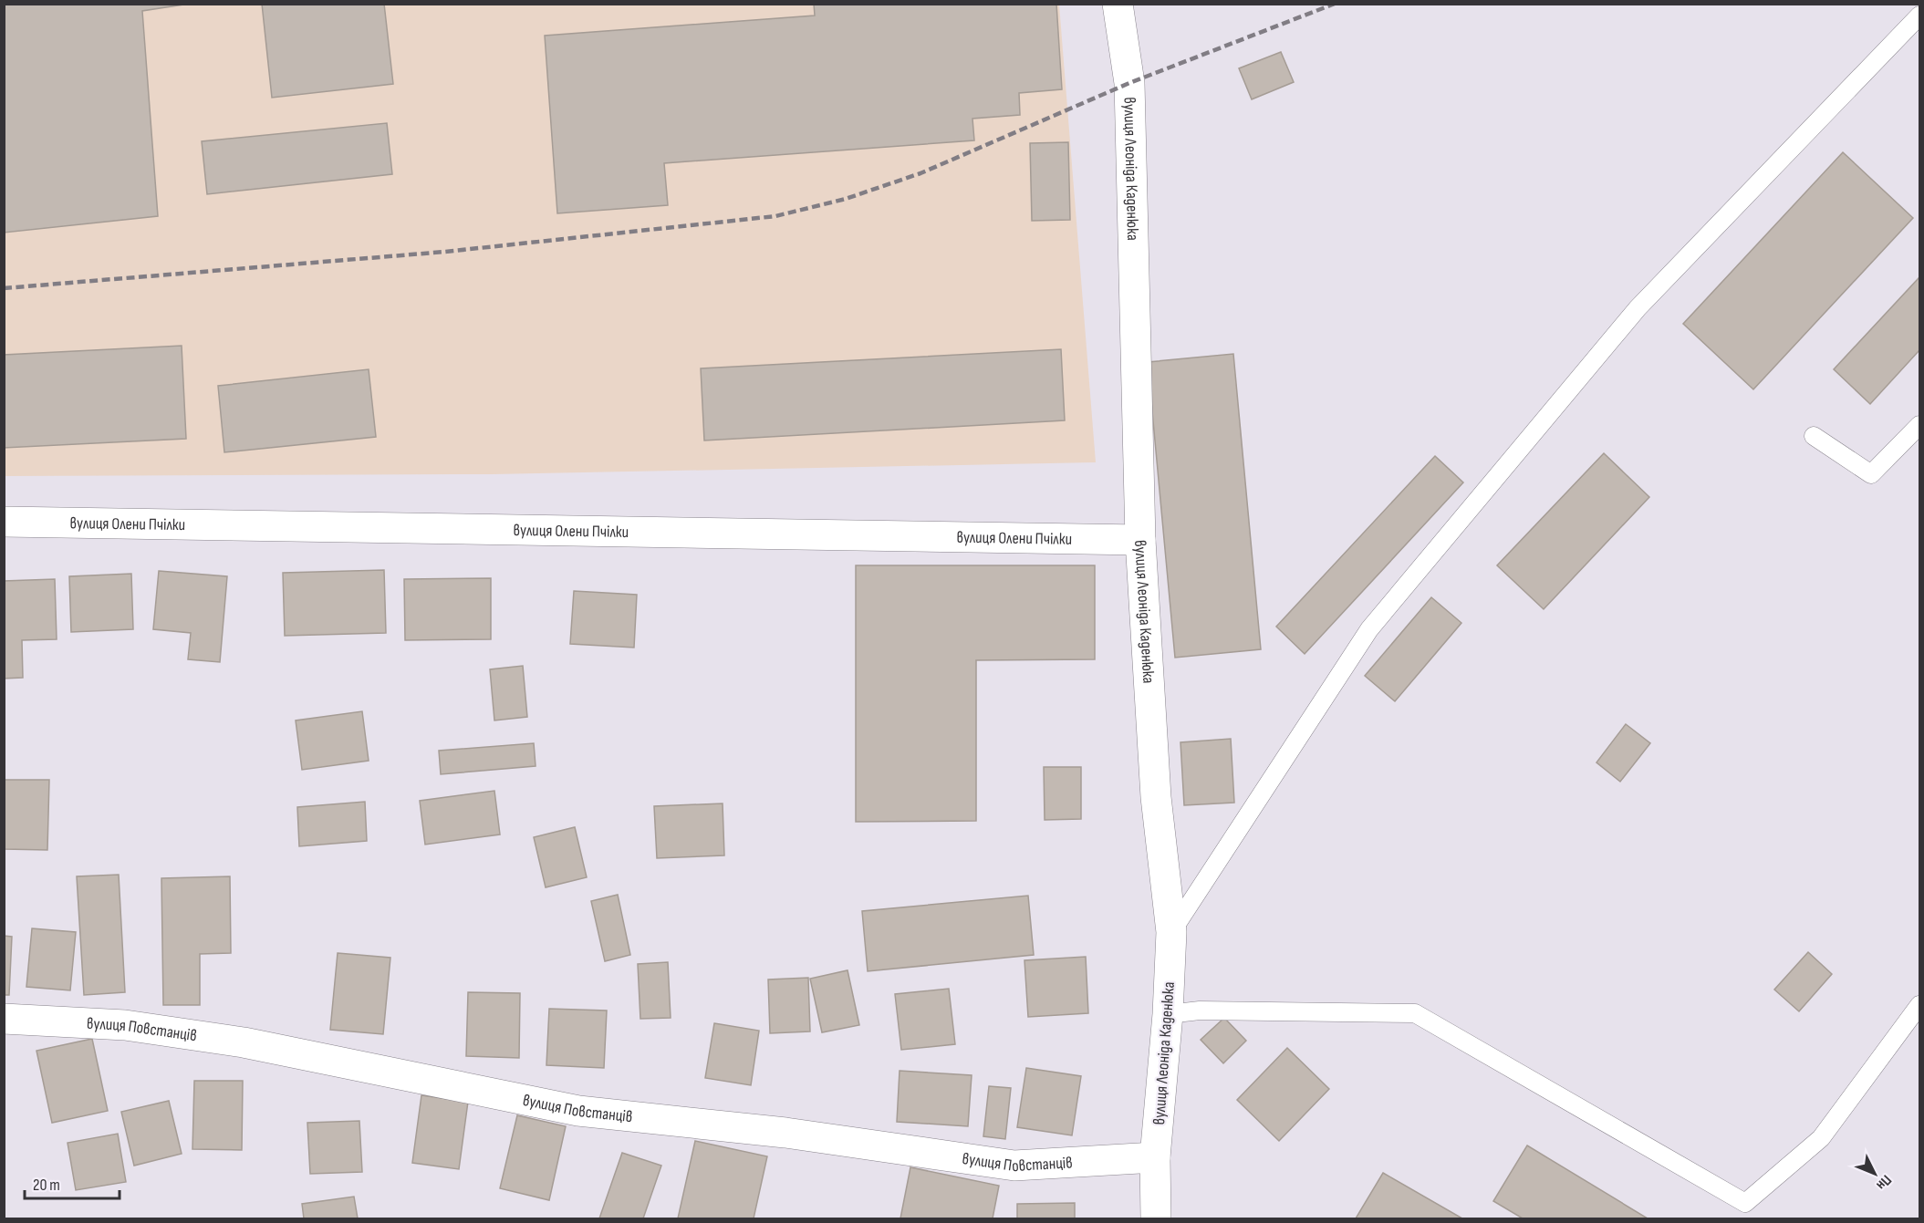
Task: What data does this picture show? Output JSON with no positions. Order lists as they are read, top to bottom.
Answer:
{
  "streets": {
    "street": ["вулиця Леоніда Каденюка", "вулиця Олени Пчілки", "вулиця Повстанців"]
  },
  "crossings": [
    ["вулиця Леоніда Каденюка", "вулиця Олени Пчілки"],
    ["вулиця Леоніда Каденюка", "вулиця Повстанців"]
  ],
  "scale_bar": "20 m",
  "north": "bottom right"
}
